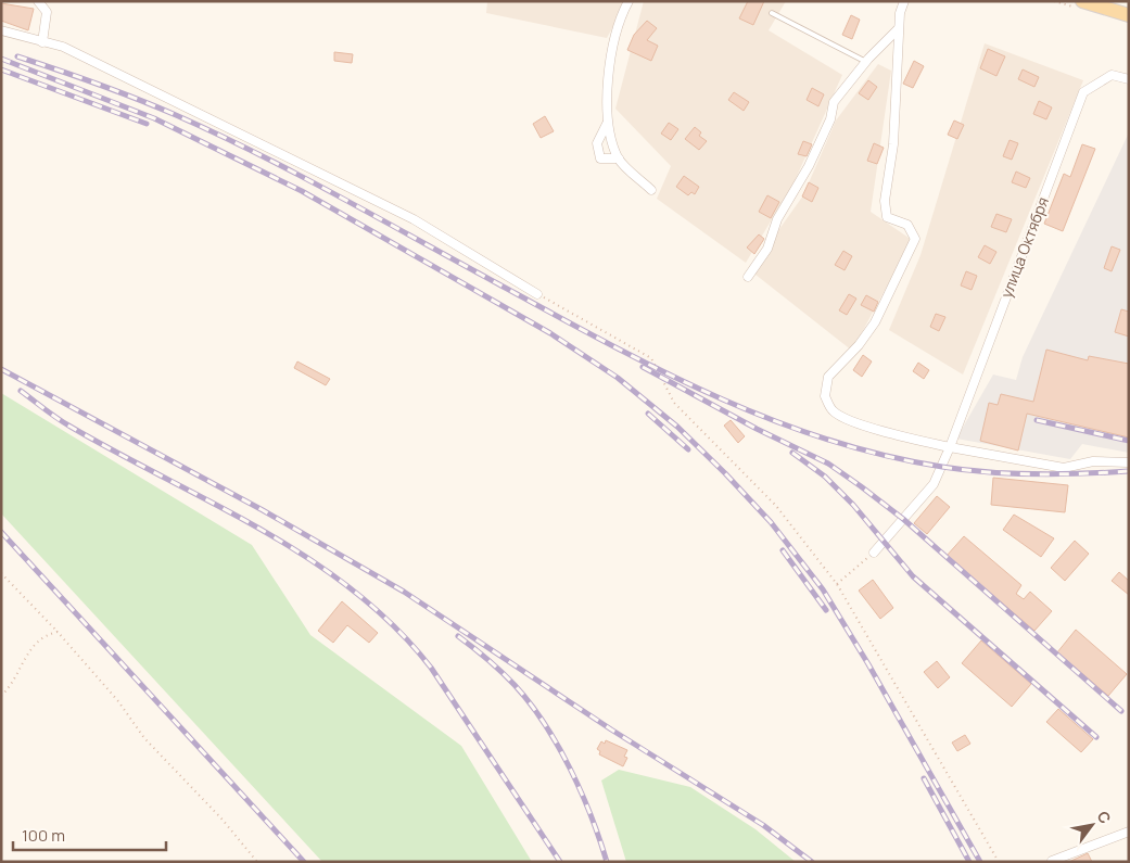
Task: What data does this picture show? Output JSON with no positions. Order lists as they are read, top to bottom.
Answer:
{
  "streets": {
    "street": ["улица Октября"]
  },
  "scale_bar": "100 m",
  "north": "top right"
}
